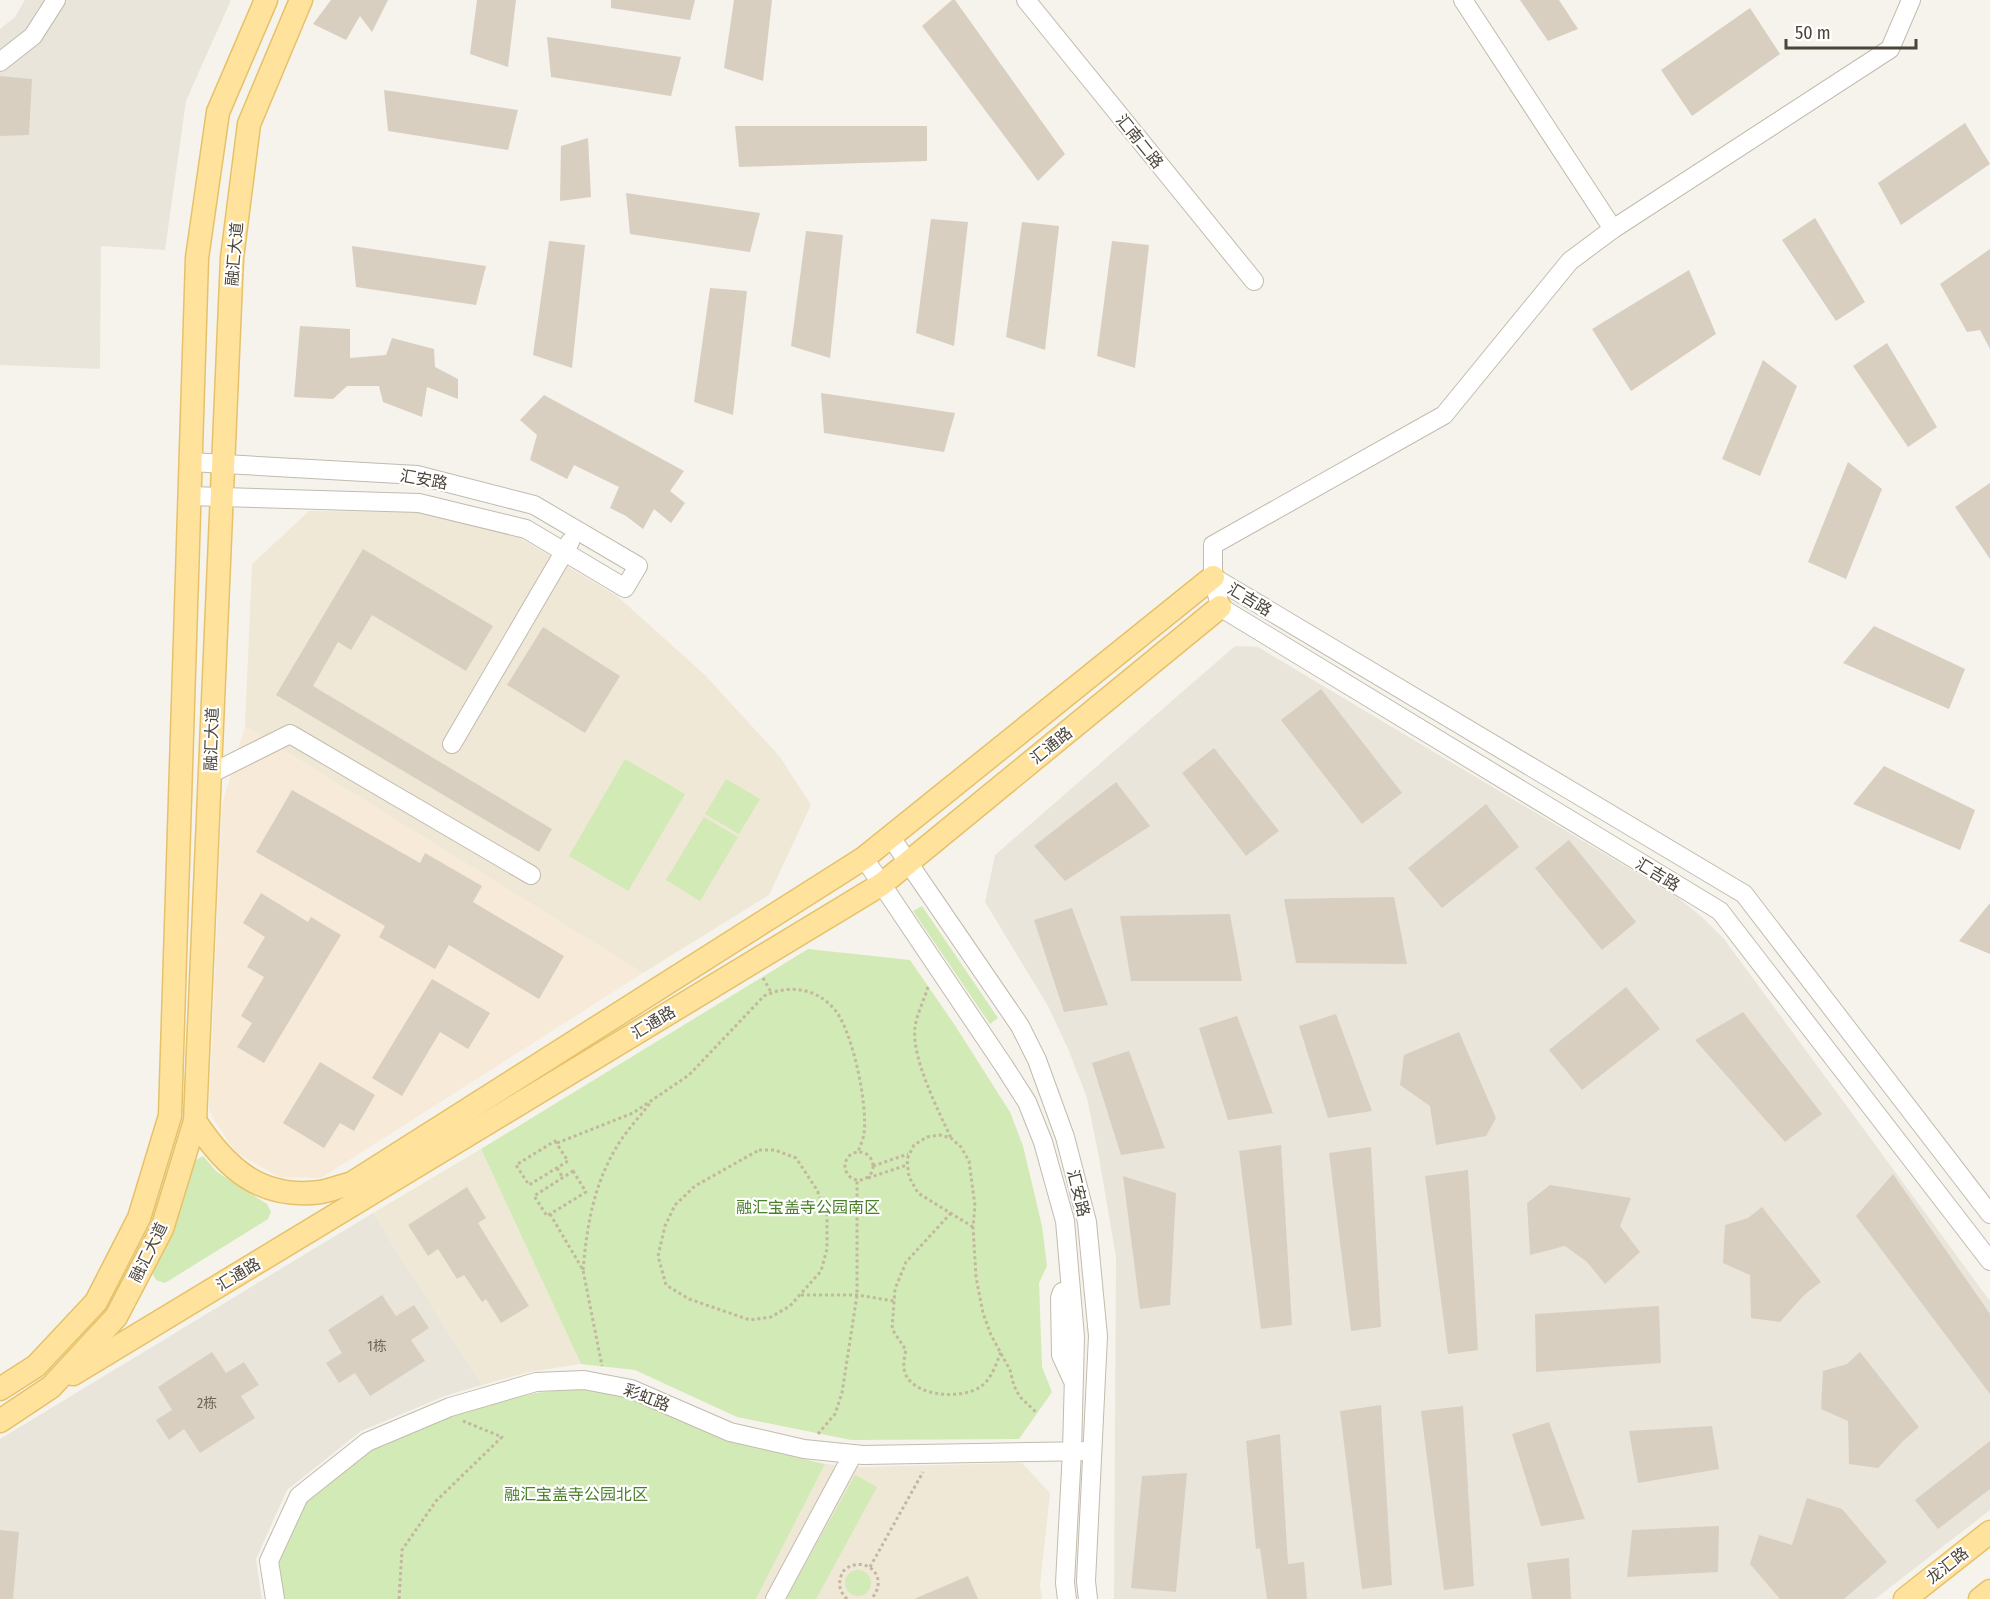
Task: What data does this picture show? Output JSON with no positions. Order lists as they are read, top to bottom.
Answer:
{
  "streets": {
    "main road": ["融汇大道", "汇通路", "龙汇路"],
    "street": [
      "汇南二路",
      "汇安路",
      "汇吉路",
      "彩虹路"
    ]
  },
  "crossings": [
    ["融汇大道", "汇安路"],
    ["融汇大道", "汇通路"],
    ["汇安路", "汇通路"],
    ["汇安路", "彩虹路"],
    ["汇吉路", "汇通路"]
  ],
  "parks": ["融汇宝盖寺公园南区", "融汇宝盖寺公园北区"],
  "house_numbers": ["1栋", "2栋"],
  "scale_bar": "50 m"
}
